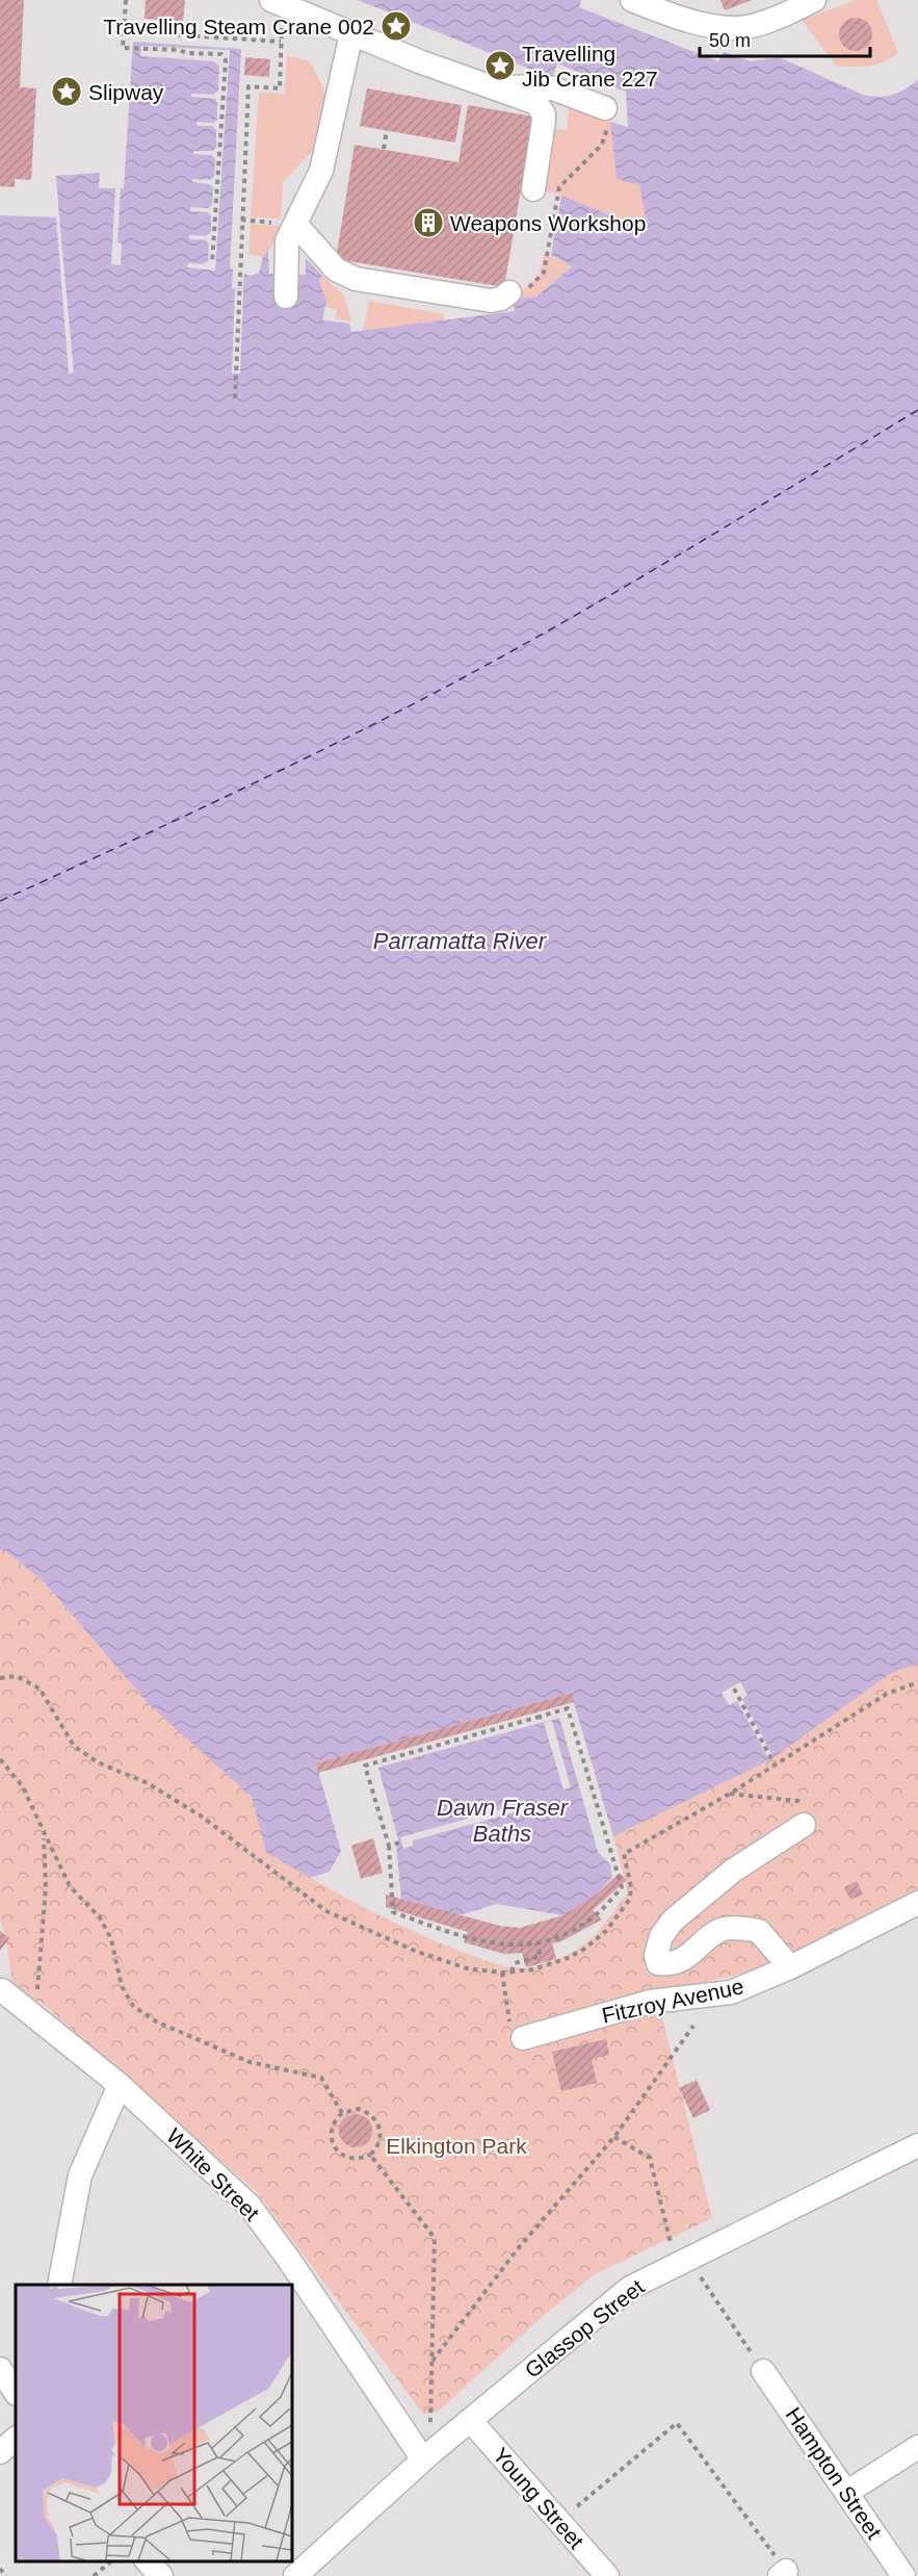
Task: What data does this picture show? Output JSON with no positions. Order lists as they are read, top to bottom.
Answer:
{
  "streets": {
    "street": [
      "Fitzroy Avenue",
      "White Street",
      "Glassop Street",
      "Hampton Street",
      "Young Street"
    ]
  },
  "crossings": [
    ["White Street", "Glassop Street"],
    ["Glassop Street", "Young Street"]
  ],
  "water": ["Parramatta River", "Dawn Fraser Baths"],
  "parks": ["Elkington Park"],
  "places": {
    "place": ["Travelling Steam Crane 002", "Travelling Jib Crane 227", "Slipway"],
    "building": ["Weapons Workshop"]
  },
  "scale_bar": "50 m"
}
